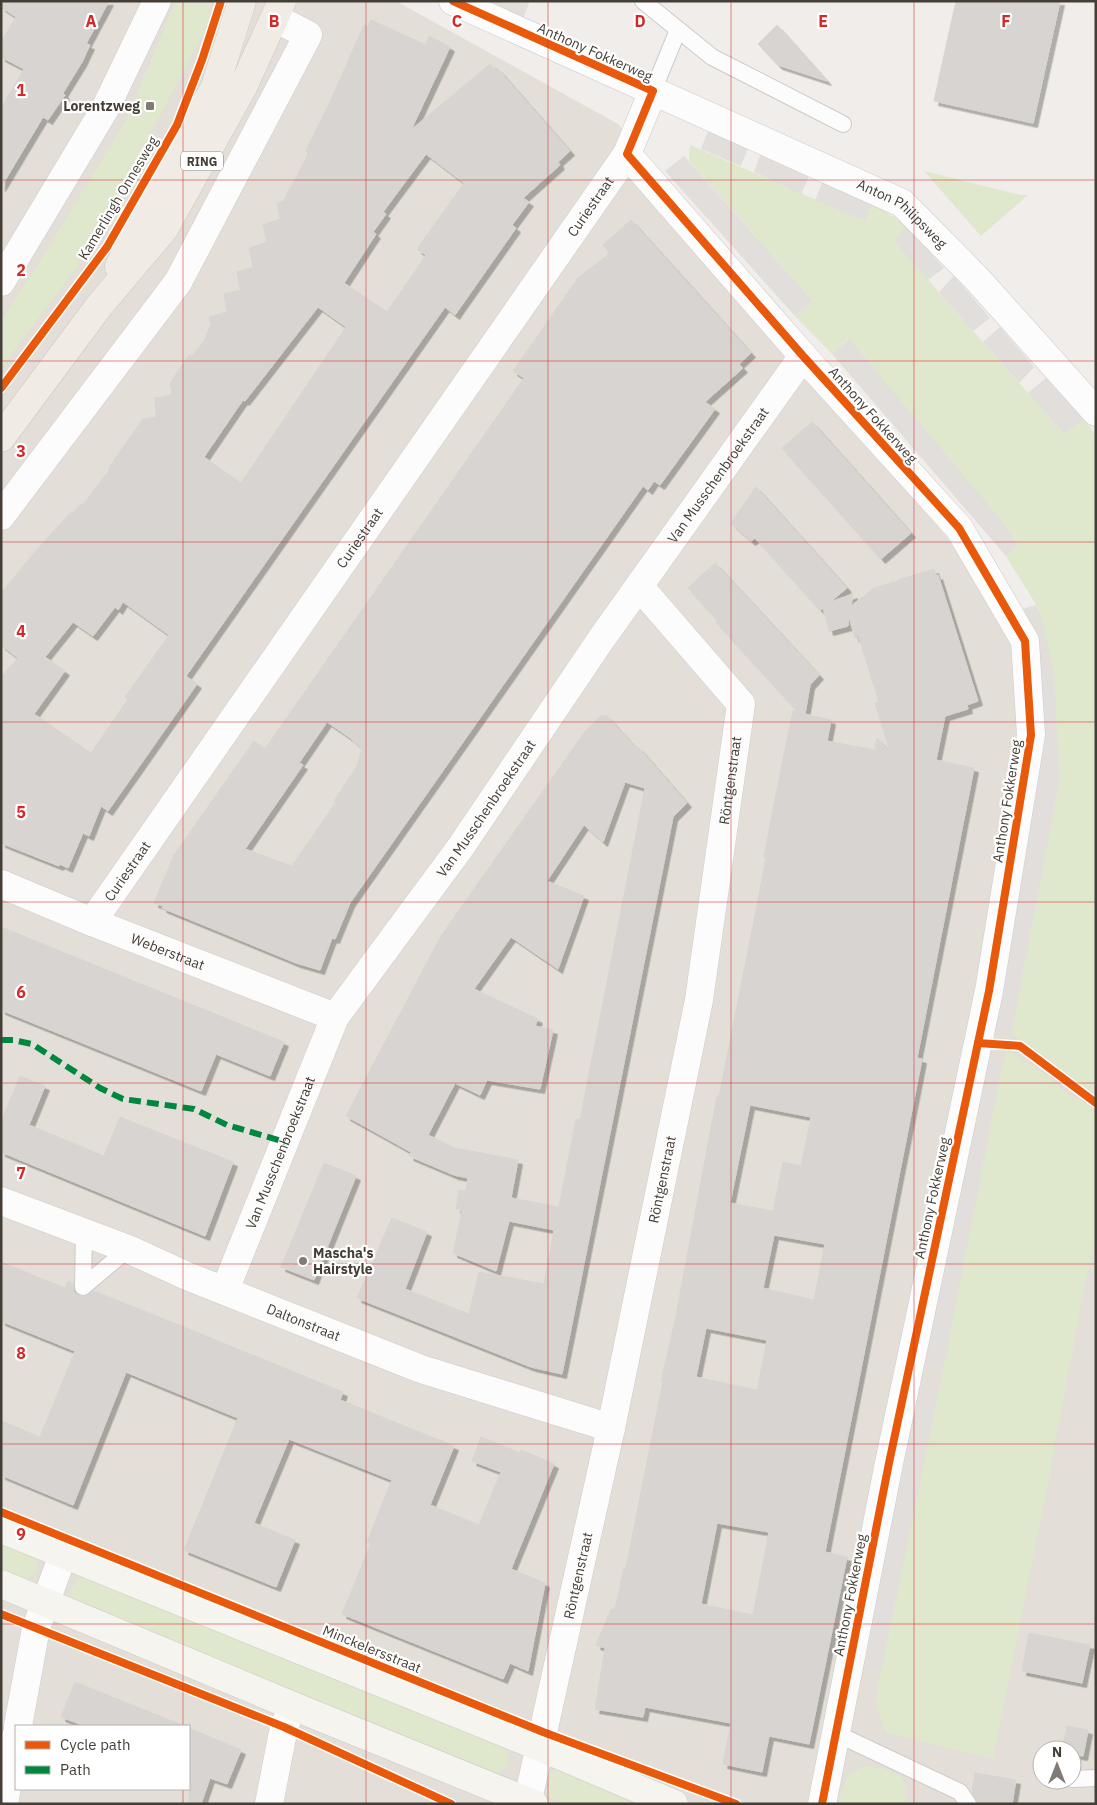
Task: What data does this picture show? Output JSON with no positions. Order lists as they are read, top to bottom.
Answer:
{
  "streets": {
    "main road": ["RING", "Kamerlingh Onnesweg", "Minckelersstraat"],
    "street": [
      "Anthony Fokkerweg",
      "Curiestraat",
      "Anton Philipsweg",
      "Van Musschenbroekstraat",
      "Röntgenstraat",
      "Weberstraat",
      "Daltonstraat"
    ]
  },
  "crossings": [
    ["Anthony Fokkerweg", "Curiestraat"],
    ["Anthony Fokkerweg", "Anton Philipsweg"],
    ["Anthony Fokkerweg", "Van Musschenbroekstraat"],
    ["Curiestraat", "Weberstraat"],
    ["Van Musschenbroekstraat", "Röntgenstraat"],
    ["Van Musschenbroekstraat", "Weberstraat"],
    ["Van Musschenbroekstraat", "Daltonstraat"],
    ["Röntgenstraat", "Daltonstraat"],
    ["Röntgenstraat", "Minckelersstraat"]
  ],
  "places": {
    "transit": ["Lorentzweg"],
    "other": ["Mascha's Hairstyle"]
  },
  "legend": ["Cycle path", "Path"],
  "north": "top",
  "grid": {
    "columns": [
      "A",
      "B",
      "C",
      "D",
      "E",
      "F"
    ],
    "rows": [
      "1",
      "2",
      "3",
      "4",
      "5",
      "6",
      "7",
      "8",
      "9"
    ]
  }
}
